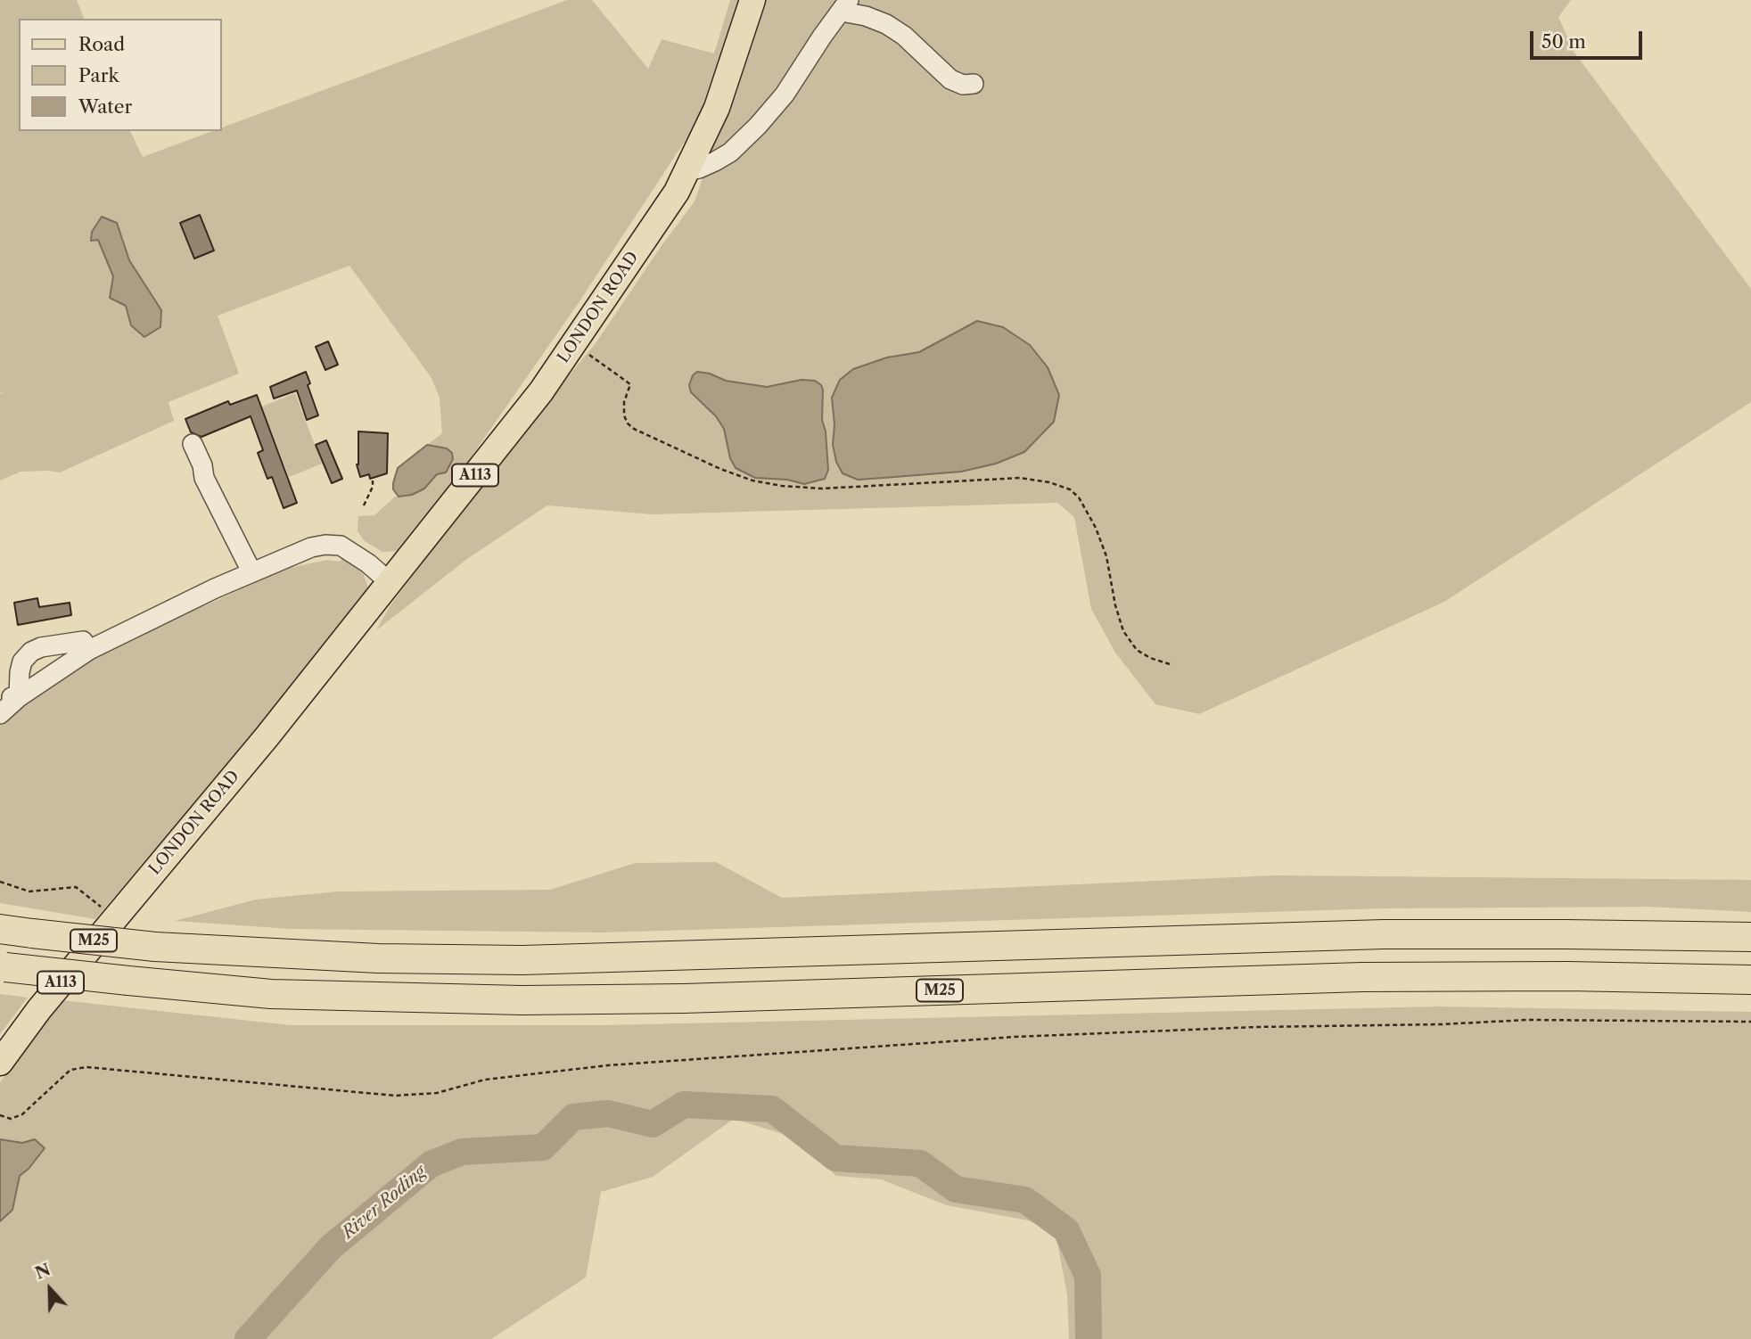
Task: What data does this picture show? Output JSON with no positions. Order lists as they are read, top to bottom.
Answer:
{
  "streets": {
    "highway": ["M25"],
    "main road": ["LONDON ROAD", "A113"]
  },
  "water": ["River Roding"],
  "legend": ["Road", "Park", "Water"],
  "scale_bar": "50 m",
  "north": "top"
}
